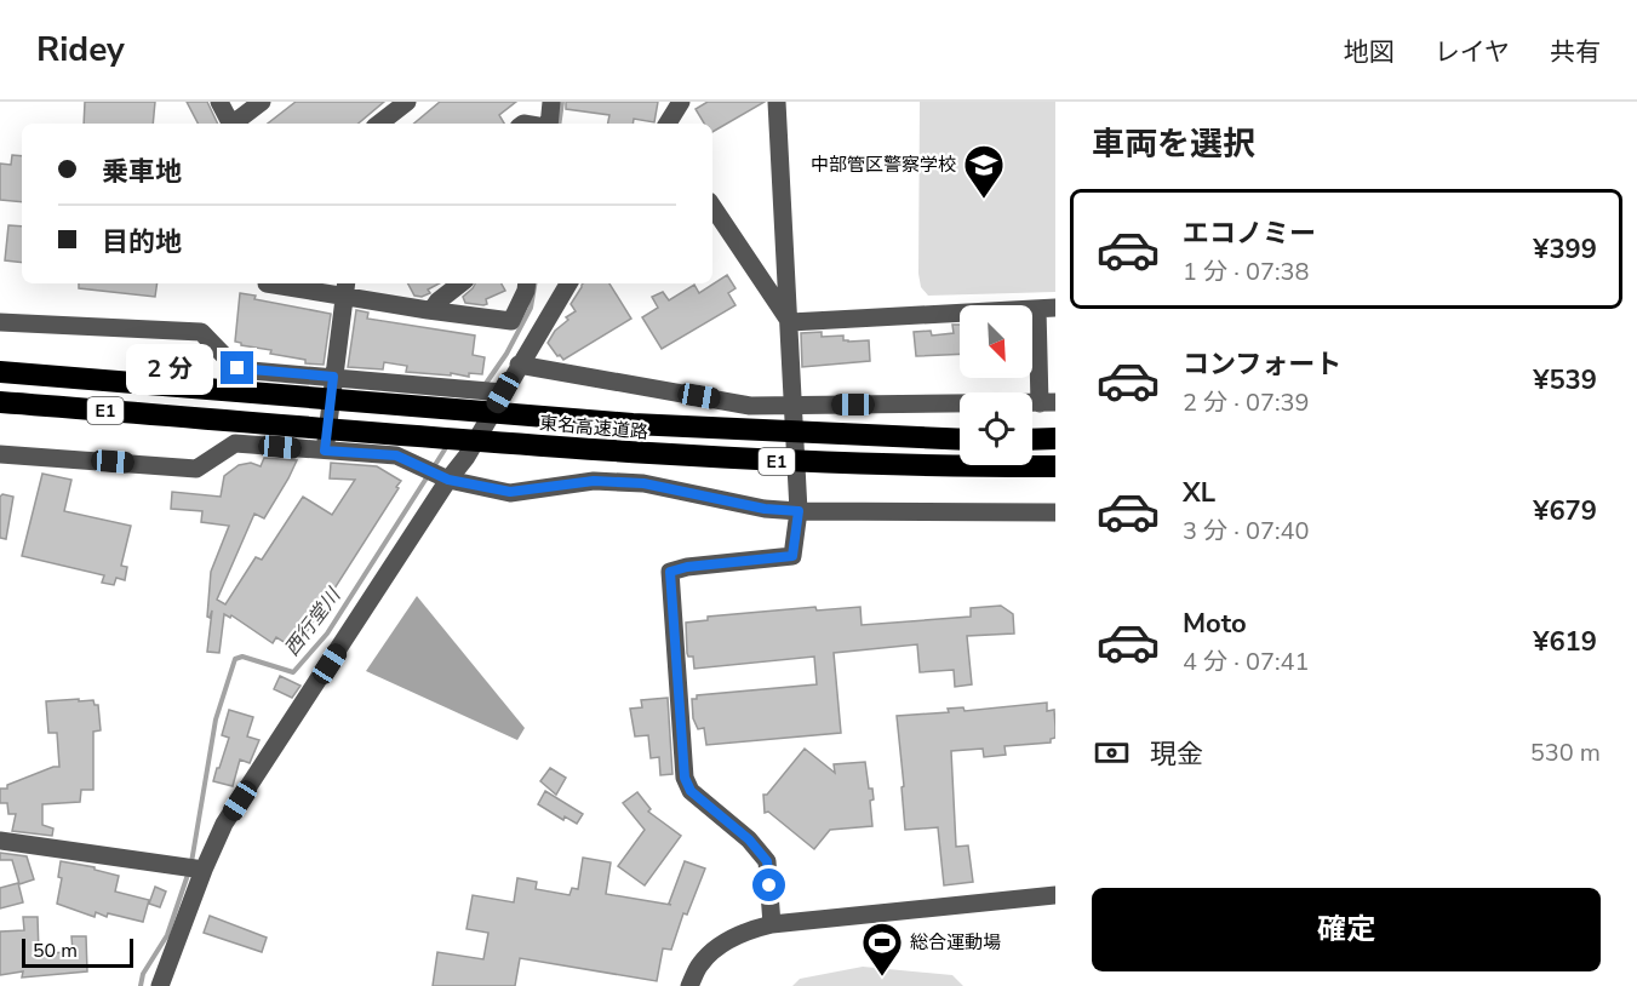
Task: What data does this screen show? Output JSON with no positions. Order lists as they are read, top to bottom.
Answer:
{
  "streets": {
    "highway": ["E1", "東名高速道路"]
  },
  "water": ["西行堂川"],
  "places": {
    "school or university": ["中部管区警察学校"],
    "sports": ["総合運動場"]
  },
  "scale_bar": "50 m",
  "north": "bottom right",
  "page": {
    "header": "Ridey",
    "nav": ["地図", "レイヤ", "共有"],
    "heading": "車両を選択",
    "banner": ["乗車地", "目的地"],
    "list": [
      {
        "name": "エコノミー",
        "note": "1 分 · 07:38",
        "value": "¥399"
      },
      {
        "name": "コンフォート",
        "note": "2 分 · 07:39",
        "value": "¥539"
      },
      {
        "name": "XL",
        "note": "3 分 · 07:40",
        "value": "¥679"
      },
      {
        "name": "Moto",
        "note": "4 分 · 07:41",
        "value": "¥619"
      }
    ],
    "bubble": "2 分",
    "pay": ["現金", "530 m"],
    "buttons": "確定",
    "scale": "50 m"
  }
}
